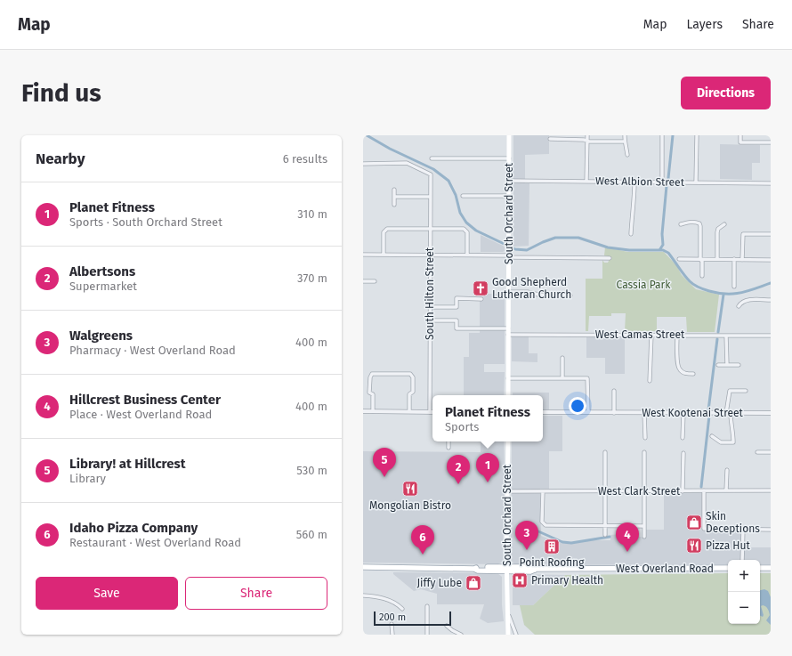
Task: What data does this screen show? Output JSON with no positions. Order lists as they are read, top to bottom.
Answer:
{
  "streets": {
    "main road": ["South Orchard Street", "West Overland Road"],
    "street": [
      "West Albion Street",
      "South Hilton Street",
      "West Camas Street",
      "West Kootenai Street",
      "West Clark Street"
    ]
  },
  "crossings": [
    ["West Albion Street", "South Orchard Street"],
    ["South Orchard Street", "West Camas Street"],
    ["South Orchard Street", "West Clark Street"],
    ["South Orchard Street", "West Overland Road"]
  ],
  "parks": ["Cassia Park"],
  "places": {
    "church": ["Good Shepherd Lutheran Church"],
    "restaurant": ["Mongolian Bistro", "Pizza Hut"],
    "shop": ["Skin Deceptions", "Jiffy Lube"],
    "building": ["Point Roofing"],
    "hospital": ["Primary Health"]
  },
  "scale_bar": "200 m",
  "page": {
    "header": "Map",
    "nav": ["Map", "Layers", "Share"],
    "buttons": [
      "Directions",
      ["Save", "Share"]
    ],
    "title": "Find us",
    "heading": ["Nearby", "6 results"],
    "list": [
      {
        "mark": "1",
        "name": "Planet Fitness",
        "note": "Sports · South Orchard Street",
        "value": "310 m"
      },
      {
        "mark": "2",
        "name": "Albertsons",
        "note": "Supermarket",
        "value": "370 m"
      },
      {
        "mark": "3",
        "name": "Walgreens",
        "note": "Pharmacy · West Overland Road",
        "value": "400 m"
      },
      {
        "mark": "4",
        "name": "Hillcrest Business Center",
        "note": "Place · West Overland Road",
        "value": "400 m"
      },
      {
        "mark": "5",
        "name": "Library! at Hillcrest",
        "note": "Library",
        "value": "530 m"
      },
      {
        "mark": "6",
        "name": "Idaho Pizza Company",
        "note": "Restaurant · West Overland Road",
        "value": "560 m"
      }
    ],
    "popup": ["Planet Fitness", "Sports"],
    "pins": [
      "5",
      "1",
      "2",
      "3",
      "4",
      "6"
    ],
    "map_buttons": ["+", "−"],
    "scale": "200 m"
  }
}
